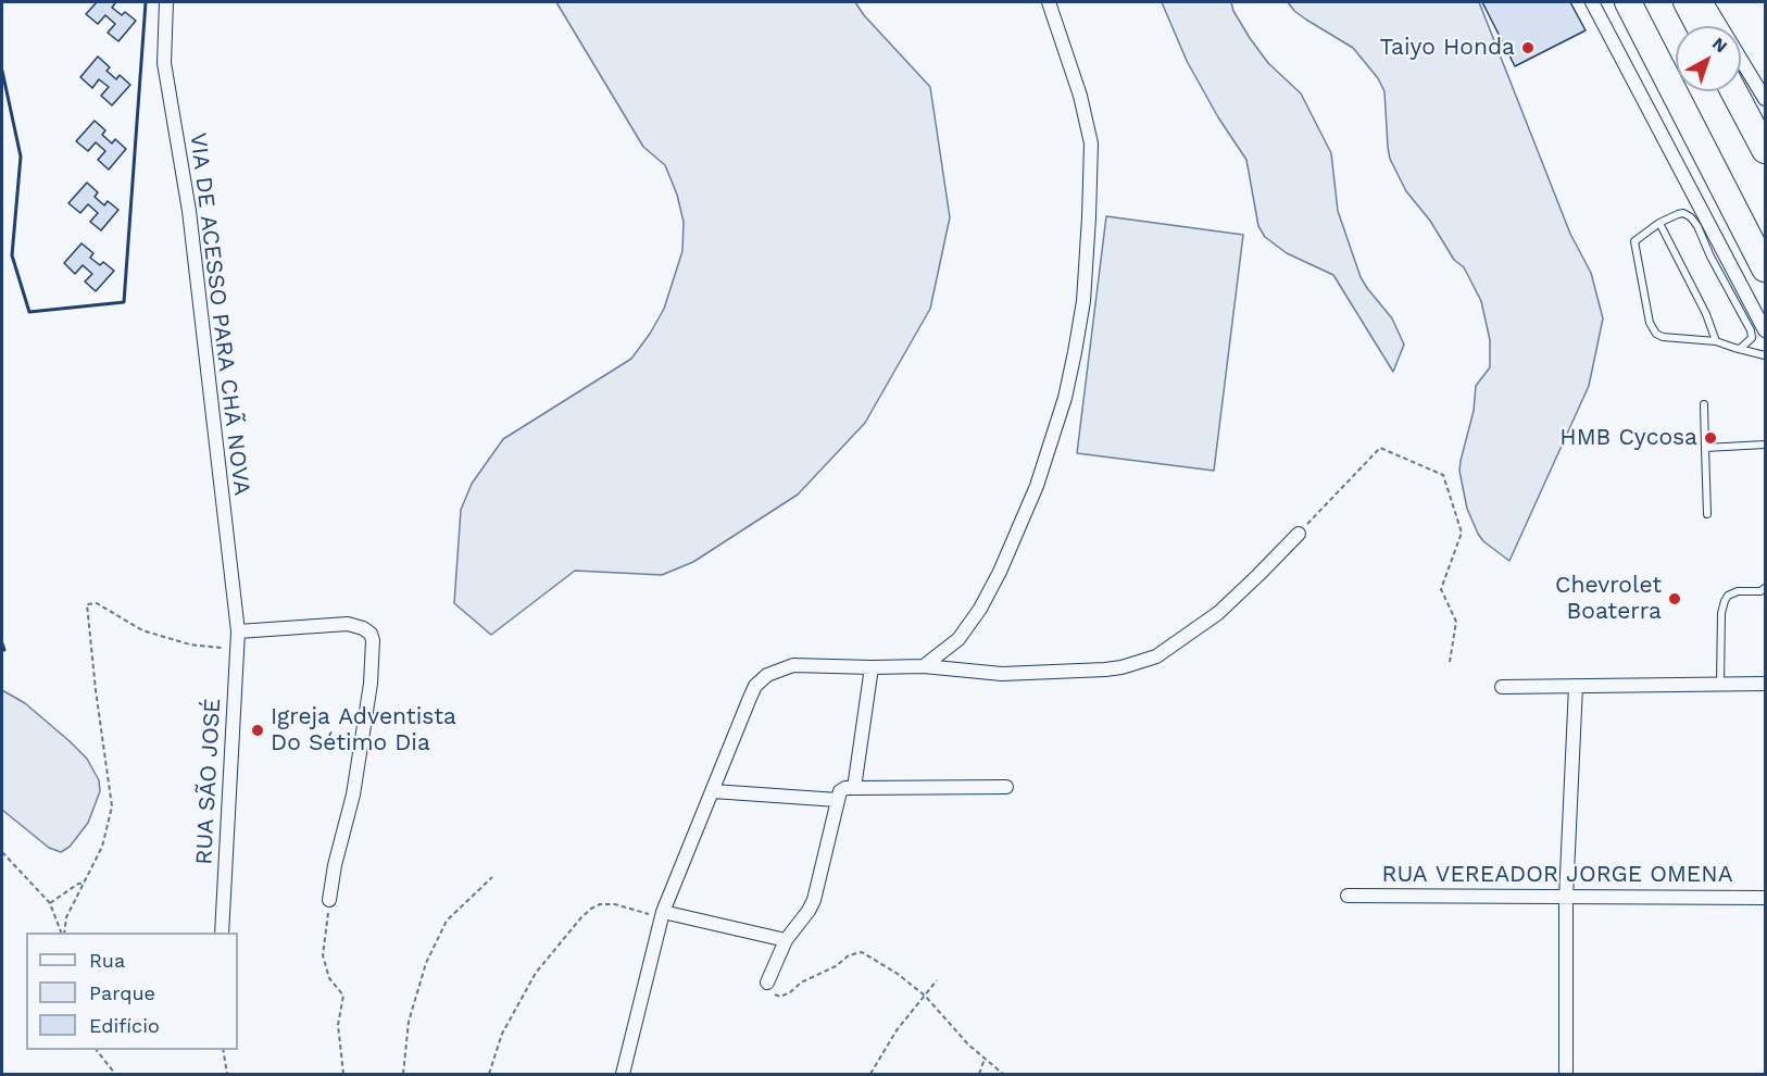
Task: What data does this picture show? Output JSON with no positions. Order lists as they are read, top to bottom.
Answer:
{
  "streets": {
    "street": ["VIA DE ACESSO PARA CHÃ NOVA", "RUA SÃO JOSÉ", "RUA VEREADOR JORGE OMENA"]
  },
  "crossings": [
    ["VIA DE ACESSO PARA CHÃ NOVA", "RUA SÃO JOSÉ"]
  ],
  "places": [
    "Taiyo Honda",
    "HMB Cycosa",
    "Chevrolet Boaterra",
    "Igreja Adventista Do Sétimo Dia"
  ],
  "legend": ["Rua", "Parque", "Edifício"],
  "north": "top right"
}
